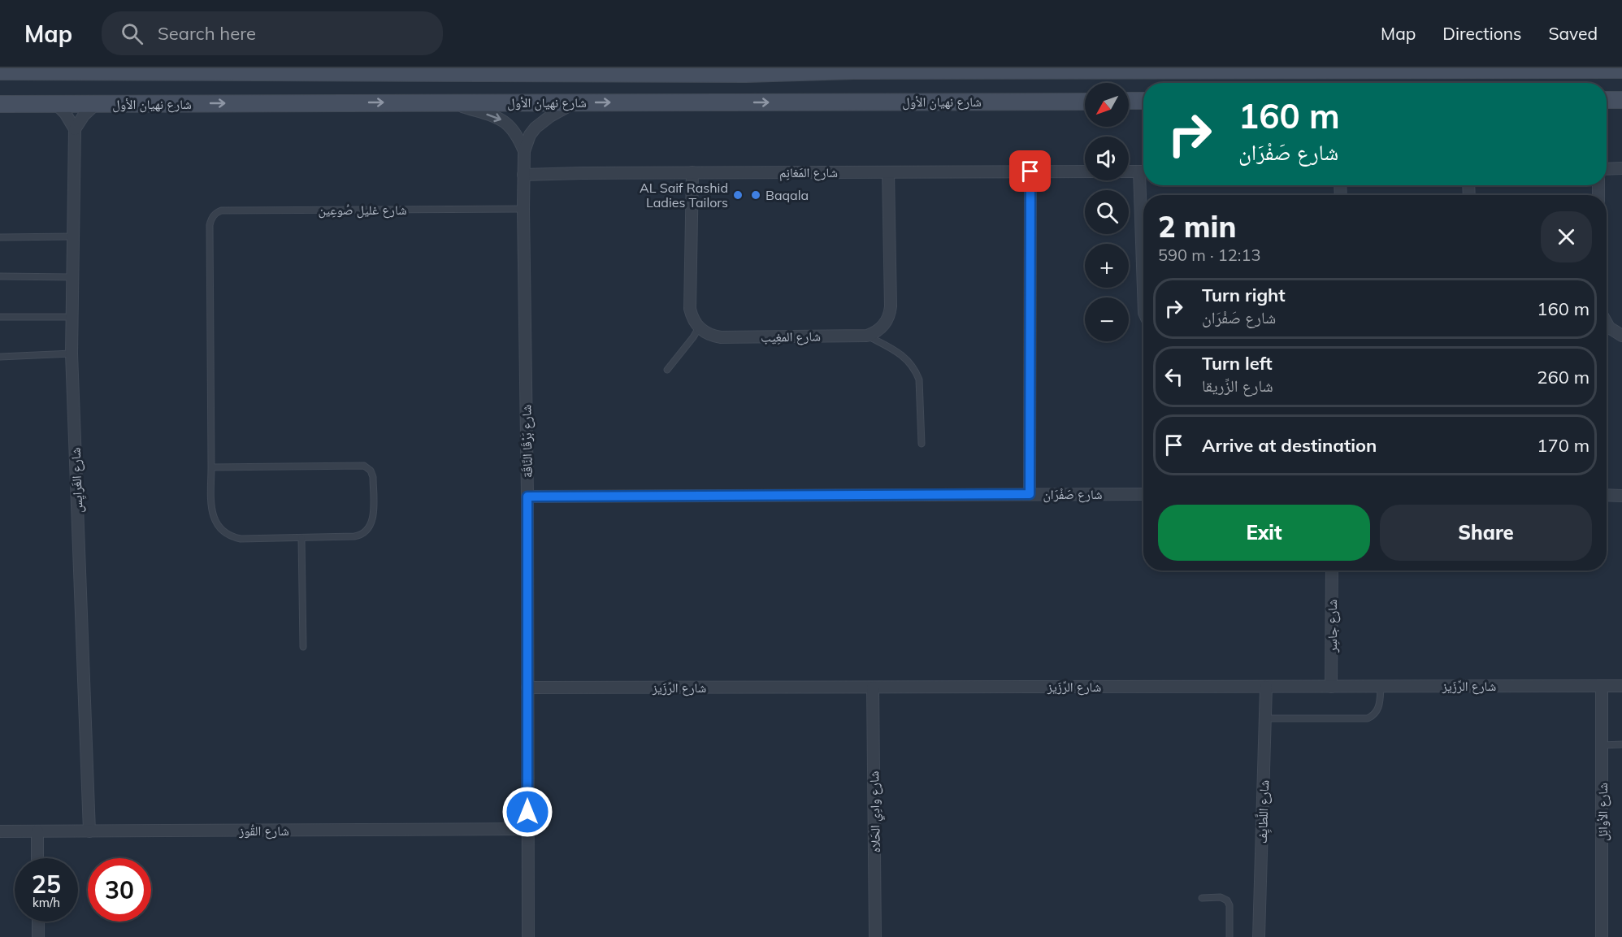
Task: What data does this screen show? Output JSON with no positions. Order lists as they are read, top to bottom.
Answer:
{
  "streets": {
    "main road": ["شارع نهيان الأول"],
    "street": [
      "شارع المَغانِم",
      "شارع المغِيب",
      "شارع بَرْقَا النَّاقَة",
      "شارع الغَرايِس",
      "شارع صَفْرَان",
      "شارع جاسِر",
      "شارع الرِّزَيز",
      "شارع وادِي الحَلاه",
      "شارع اللَّطايِف",
      "شارع الأوائِل",
      "شارع القُوز"
    ],
    "lane": ["شارع غليل صُوعِين"]
  },
  "crossings": [
    ["شارع نهيان الأول", "شارع بَرْقَا النَّاقَة"],
    ["شارع المَغانِم", "شارع بَرْقَا النَّاقَة"],
    ["شارع غليل صُوعِين", "شارع بَرْقَا النَّاقَة"],
    ["شارع بَرْقَا النَّاقَة", "شارع صَفْرَان"],
    ["شارع بَرْقَا النَّاقَة", "شارع الرِّزَيز"],
    ["شارع بَرْقَا النَّاقَة", "شارع القُوز"],
    ["شارع الغَرايِس", "شارع القُوز"],
    ["شارع جاسِر", "شارع الرِّزَيز"],
    ["شارع الرِّزَيز", "شارع وادِي الحَلاه"],
    ["شارع الرِّزَيز", "شارع اللَّطايِف"],
    ["شارع الرِّزَيز", "شارع الأوائِل"]
  ],
  "places": ["AL Saif Rashid Ladies Tailors", "Baqala"],
  "north": "bottom left",
  "page": {
    "header": "Map",
    "search": "Search here",
    "nav": ["Map", "Directions", "Saved"],
    "map_buttons": ["+", "−"],
    "turn": ["160 m", "شارع صَفْرَان"],
    "heading": ["2 min", "590 m · 12:13"],
    "list": [
      {
        "name": "Turn right",
        "note": "شارع صَفْرَان",
        "value": "160 m"
      },
      {
        "name": "Turn left",
        "note": "شارع الزِّريقا",
        "value": "260 m"
      },
      {
        "name": "Arrive at destination",
        "value": "170 m"
      }
    ],
    "buttons": ["Exit", "Share"],
    "speed": "25 km/h",
    "limit": "30"
  }
}
